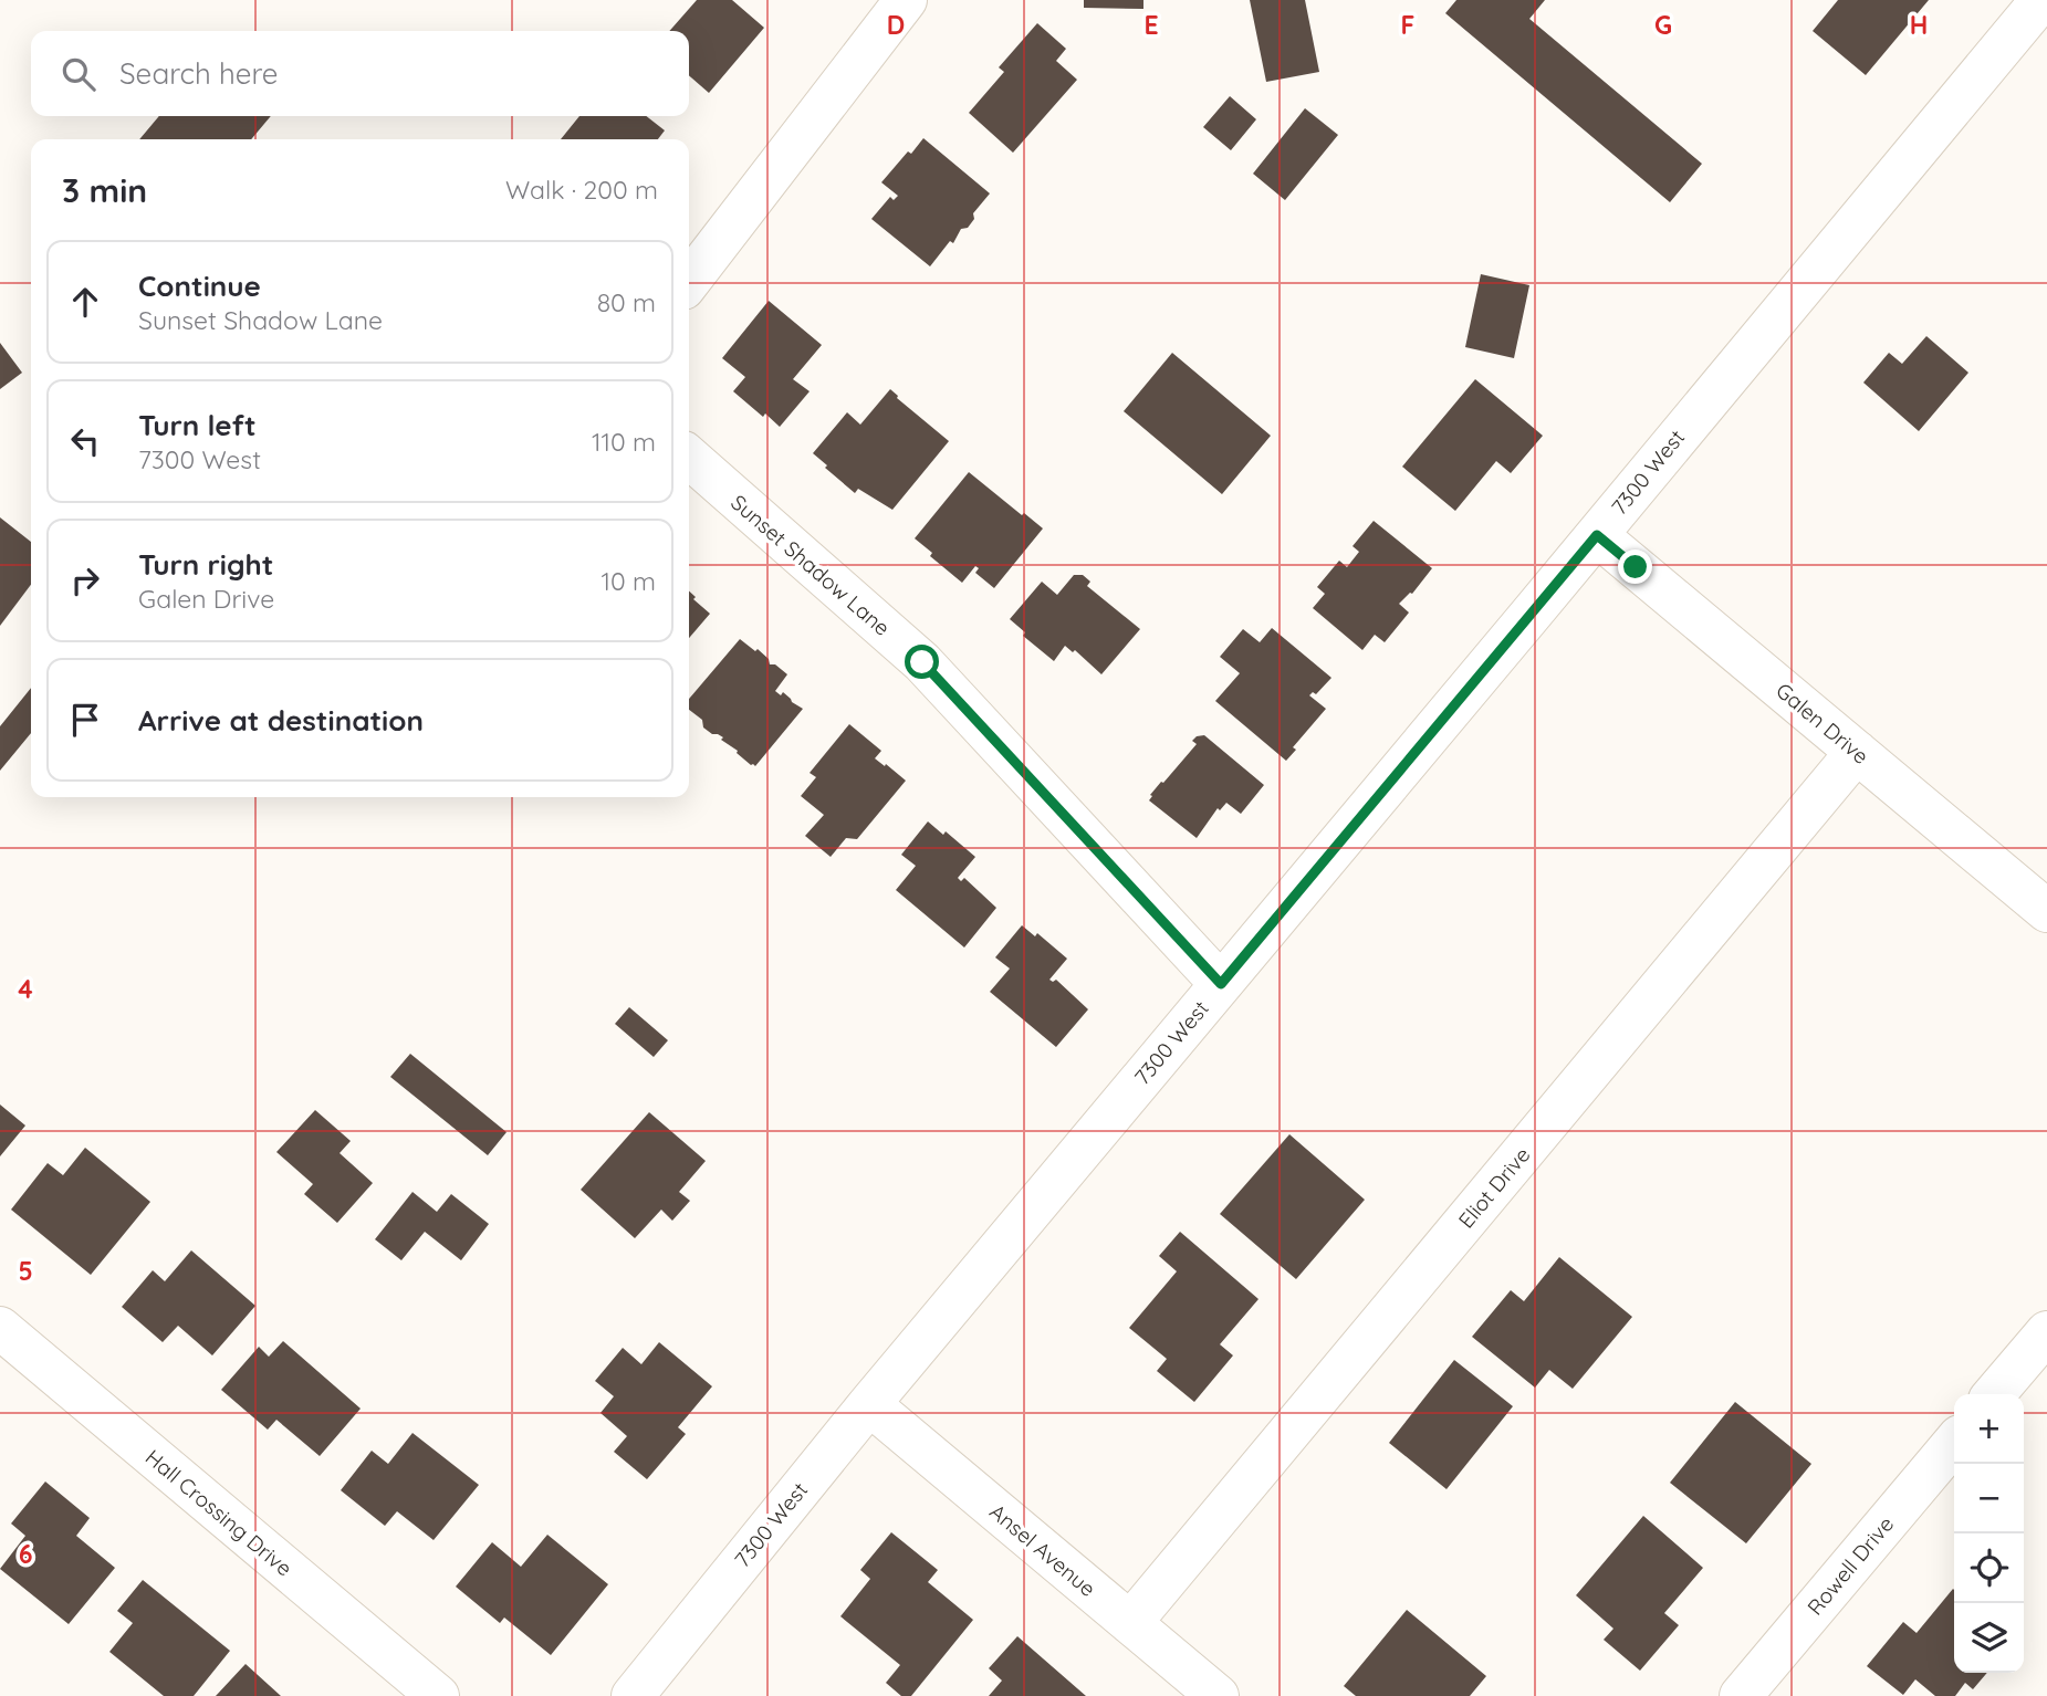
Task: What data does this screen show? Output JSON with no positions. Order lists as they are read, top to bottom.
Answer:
{
  "streets": {
    "street": [
      "7300 West",
      "Sunset Shadow Lane",
      "Galen Drive",
      "Eliot Drive",
      "Hall Crossing Drive",
      "Ansel Avenue",
      "Rowell Drive"
    ]
  },
  "crossings": [
    ["7300 West", "Sunset Shadow Lane"],
    ["7300 West", "Galen Drive"],
    ["7300 West", "Ansel Avenue"],
    ["Galen Drive", "Eliot Drive"],
    ["Eliot Drive", "Ansel Avenue"]
  ],
  "page": {
    "search": "Search here",
    "heading": ["3 min", "Walk · 200 m"],
    "list": [
      ["Continue", "Sunset Shadow Lane", "80 m"],
      ["Turn left", "7300 West", "110 m"],
      ["Turn right", "Galen Drive", "10 m"],
      "Arrive at destination"
    ],
    "map_buttons": ["+", "−"]
  },
  "grid": {
    "columns": [
      "D",
      "E",
      "F",
      "G",
      "H"
    ],
    "rows": ["4", "5", "6"]
  }
}
